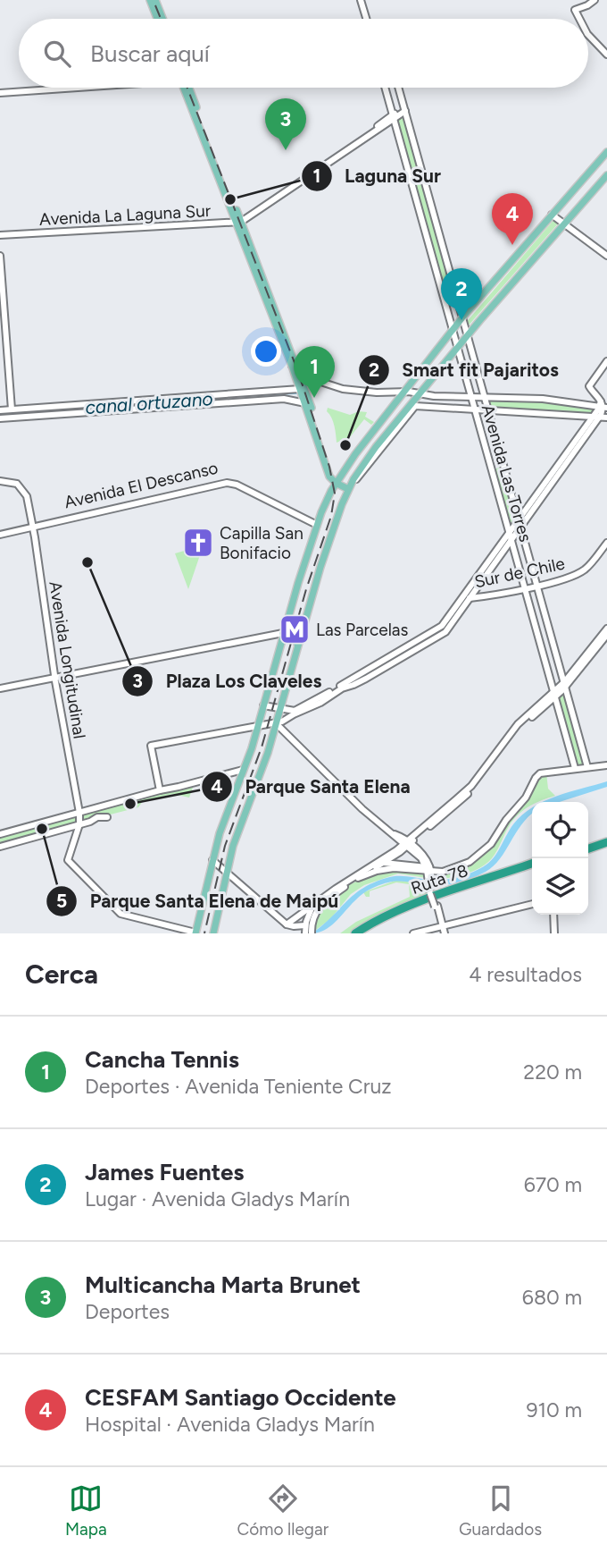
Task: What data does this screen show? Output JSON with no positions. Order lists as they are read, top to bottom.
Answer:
{
  "streets": {
    "highway": ["Ruta 78"],
    "street": [
      "Avenida La Laguna Sur",
      "Avenida Las Torres",
      "Avenida El Descanso",
      "Sur de Chile",
      "Avenida Longitudinal"
    ]
  },
  "crossings": [
    ["Avenida Las Torres", "Sur de Chile"],
    ["Avenida El Descanso", "Avenida Longitudinal"]
  ],
  "water": ["canal ortuzano"],
  "places": {
    "other": [
      "Laguna Sur",
      "Smart fit Pajaritos",
      "Plaza Los Claveles",
      "Parque Santa Elena",
      "Parque Santa Elena de Maipú"
    ],
    "church": ["Capilla San Bonifacio"],
    "metro station": ["Las Parcelas"]
  },
  "page": {
    "search": "Buscar aquí",
    "pins": [
      "3",
      "4",
      "2",
      "1"
    ],
    "heading": ["Cerca", "4 resultados"],
    "list": [
      {
        "mark": "1",
        "name": "Cancha Tennis",
        "note": "Deportes · Avenida Teniente Cruz",
        "value": "220 m"
      },
      {
        "mark": "2",
        "name": "James Fuentes",
        "note": "Lugar · Avenida Gladys Marín",
        "value": "670 m"
      },
      {
        "mark": "3",
        "name": "Multicancha Marta Brunet",
        "note": "Deportes",
        "value": "680 m"
      },
      {
        "mark": "4",
        "name": "CESFAM Santiago Occidente",
        "note": "Hospital · Avenida Gladys Marín",
        "value": "910 m"
      }
    ],
    "nav": ["Mapa", "Cómo llegar", "Guardados"]
  }
}
